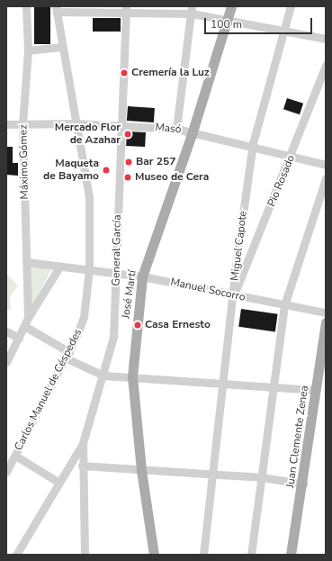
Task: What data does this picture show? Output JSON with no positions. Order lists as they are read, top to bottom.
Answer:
{
  "streets": {
    "main road": ["José Martí", "Juan Clemente Zenea"],
    "street": [
      "Masó",
      "Máximo Gómez",
      "Pio Rosado",
      "Miguel Capote",
      "General García",
      "Manuel Socorro",
      "Carlos Manuel de Céspedes"
    ]
  },
  "crossings": [
    ["Masó", "Máximo Gómez"],
    ["Masó", "Pio Rosado"],
    ["Masó", "Miguel Capote"],
    ["Masó", "General García"],
    ["Masó", "José Martí"],
    ["Masó", "Carlos Manuel de Céspedes"],
    ["Máximo Gómez", "Manuel Socorro"],
    ["Pio Rosado", "Miguel Capote"],
    ["Pio Rosado", "Manuel Socorro"],
    ["Miguel Capote", "Manuel Socorro"],
    ["General García", "Manuel Socorro"],
    ["Manuel Socorro", "José Martí"],
    ["Manuel Socorro", "Carlos Manuel de Céspedes"]
  ],
  "places": [
    "Cremería la Luz",
    "Mercado Flor de Azahar",
    "Bar 257",
    "Maqueta de Bayamo",
    "Museo de Cera",
    "Casa Ernesto"
  ],
  "scale_bar": "100 m"
}
